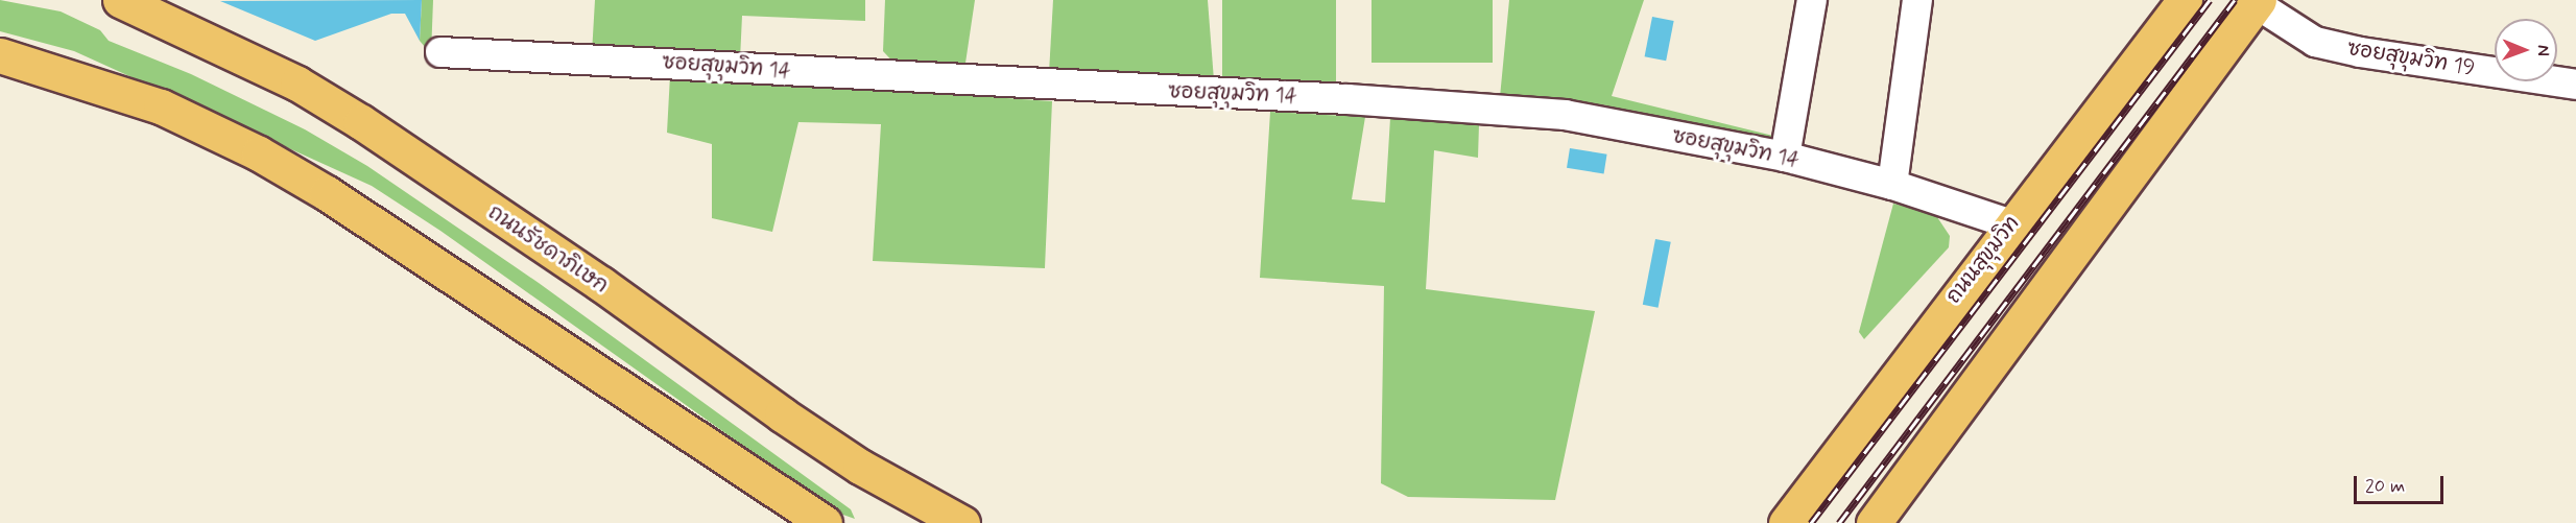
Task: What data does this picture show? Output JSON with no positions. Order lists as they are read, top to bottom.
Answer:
{
  "streets": {
    "main road": ["ถนนรัชดาภิเษก", "ถนนสุขุมวิท"],
    "street": ["ซอยสุขุมวิท 19", "ซอยสุขุมวิท 14"]
  },
  "crossings": [
    ["ซอยสุขุมวิท 14", "ถนนสุขุมวิท"]
  ],
  "scale_bar": "20 m",
  "north": "right"
}
